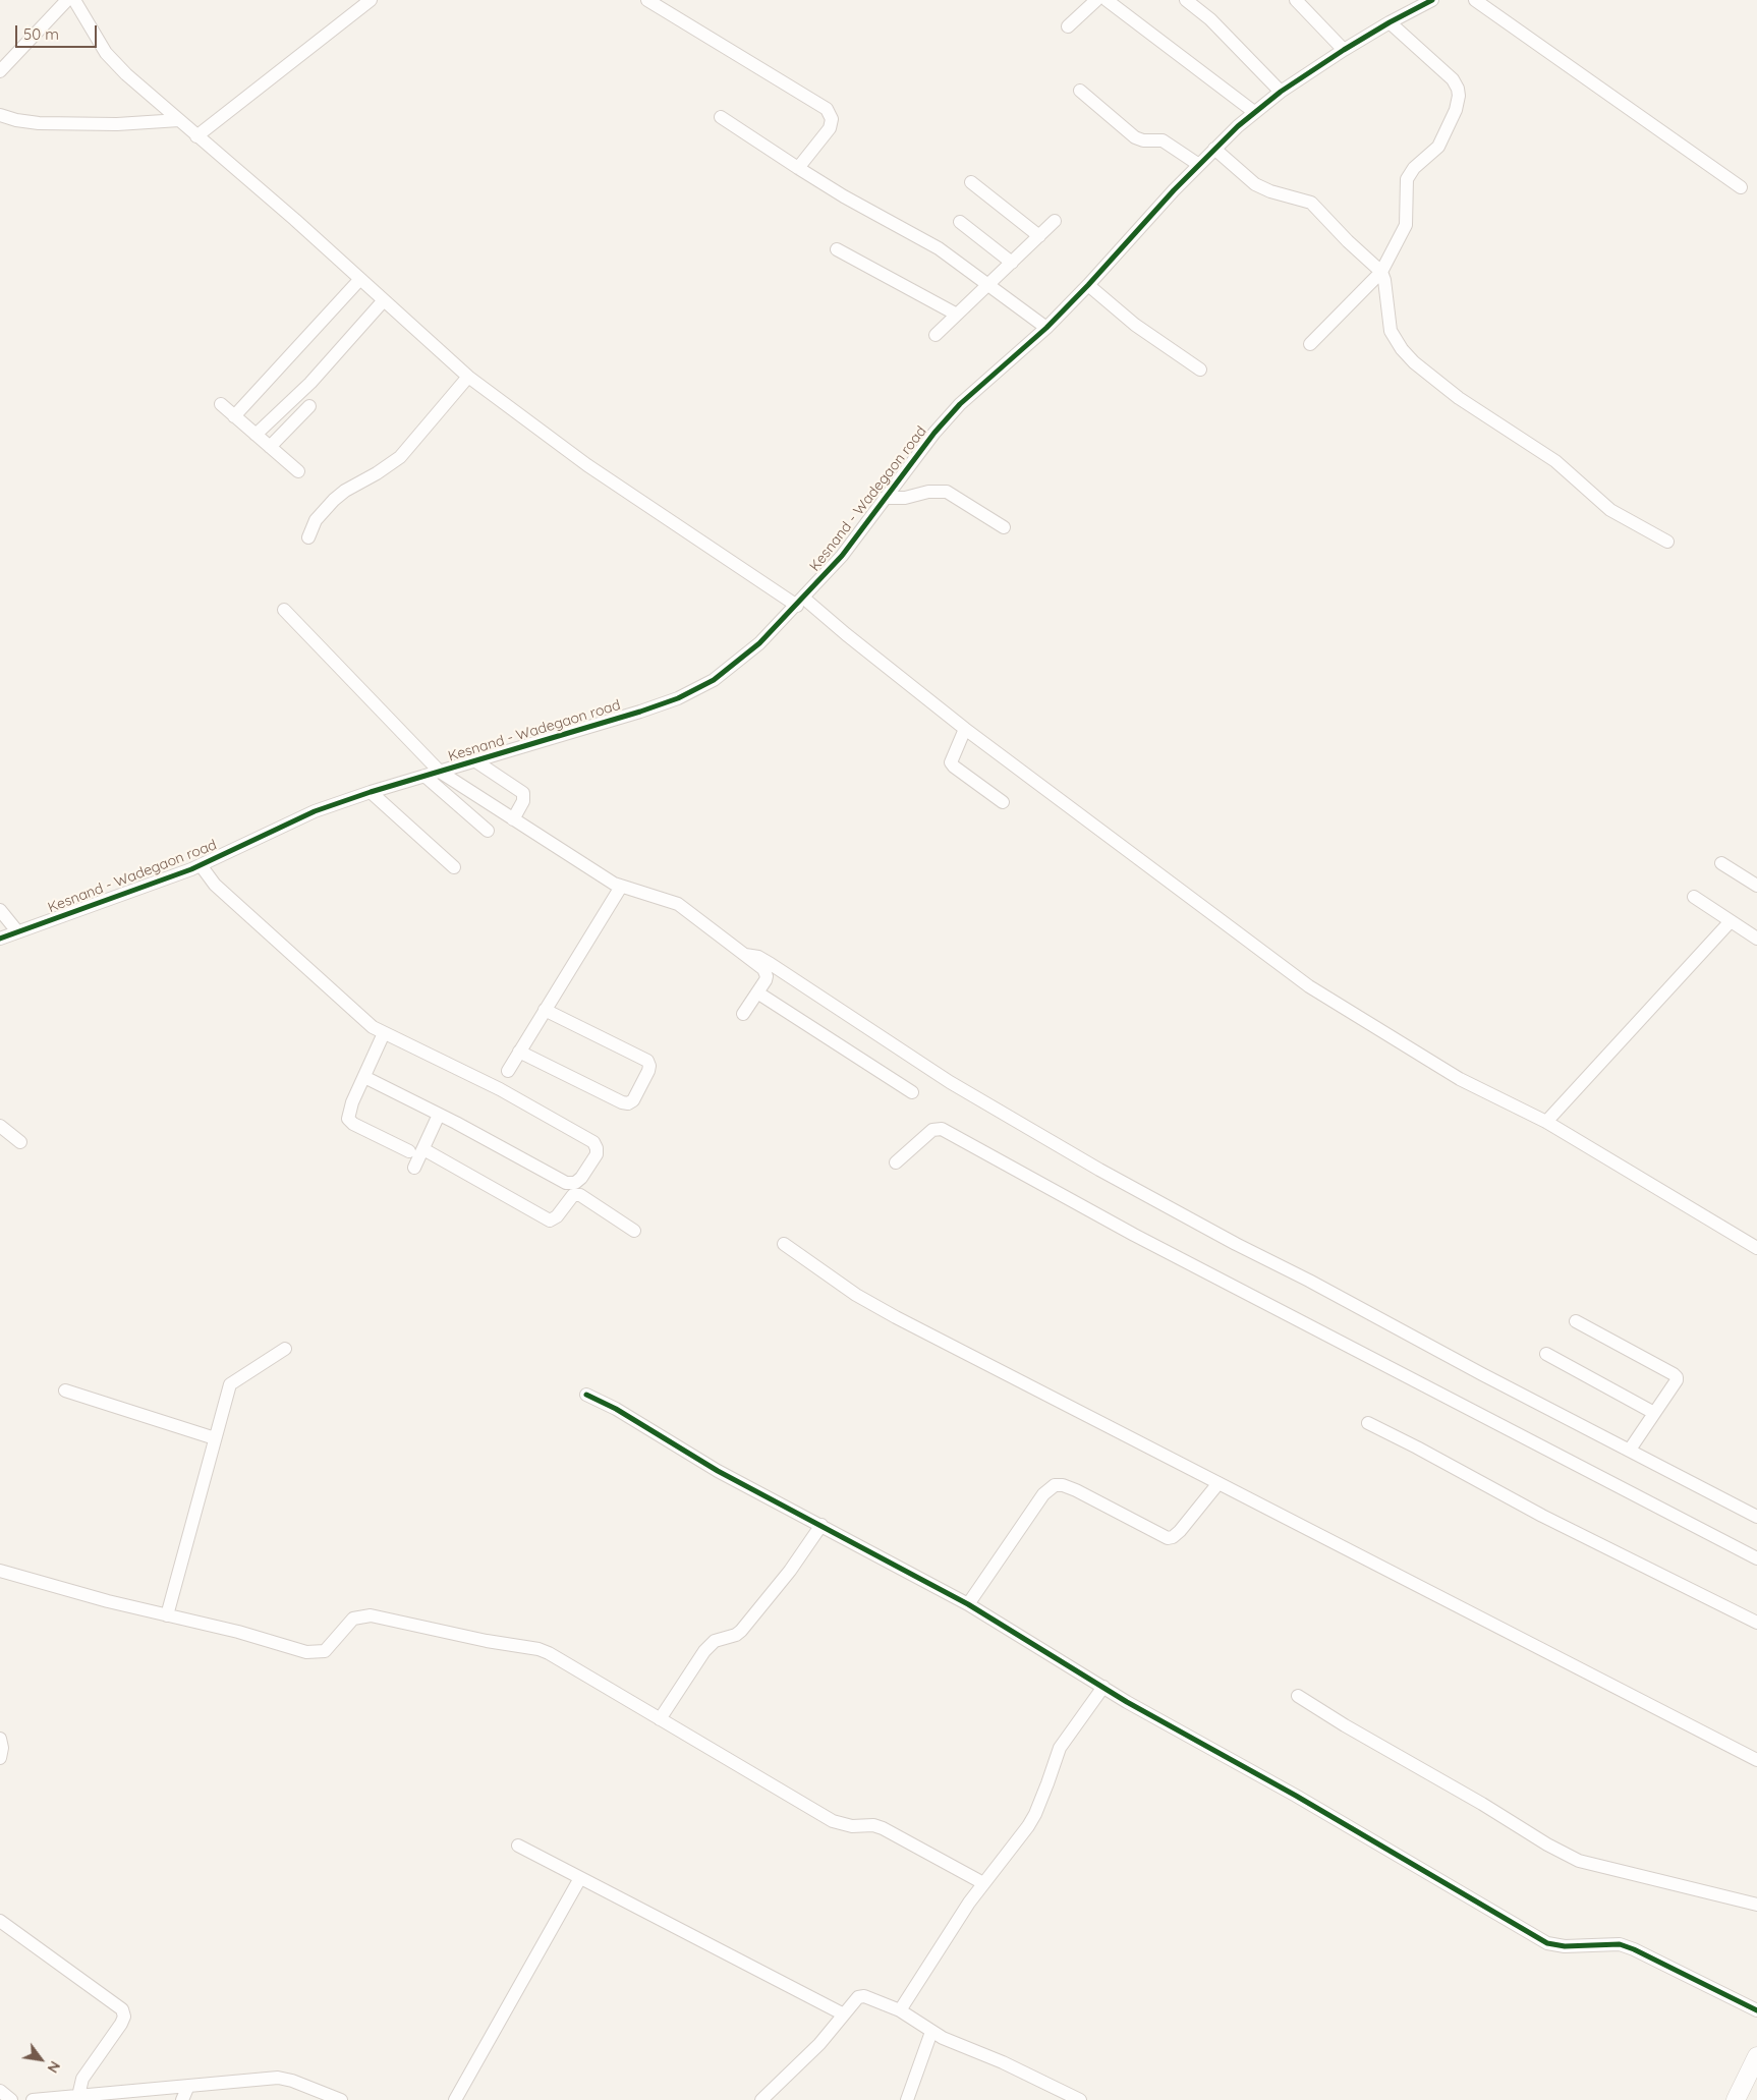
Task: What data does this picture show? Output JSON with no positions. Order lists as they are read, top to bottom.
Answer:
{
  "streets": {
    "street": ["Kesnand - Wadegaon road"]
  },
  "scale_bar": "50 m",
  "north": "bottom right"
}
